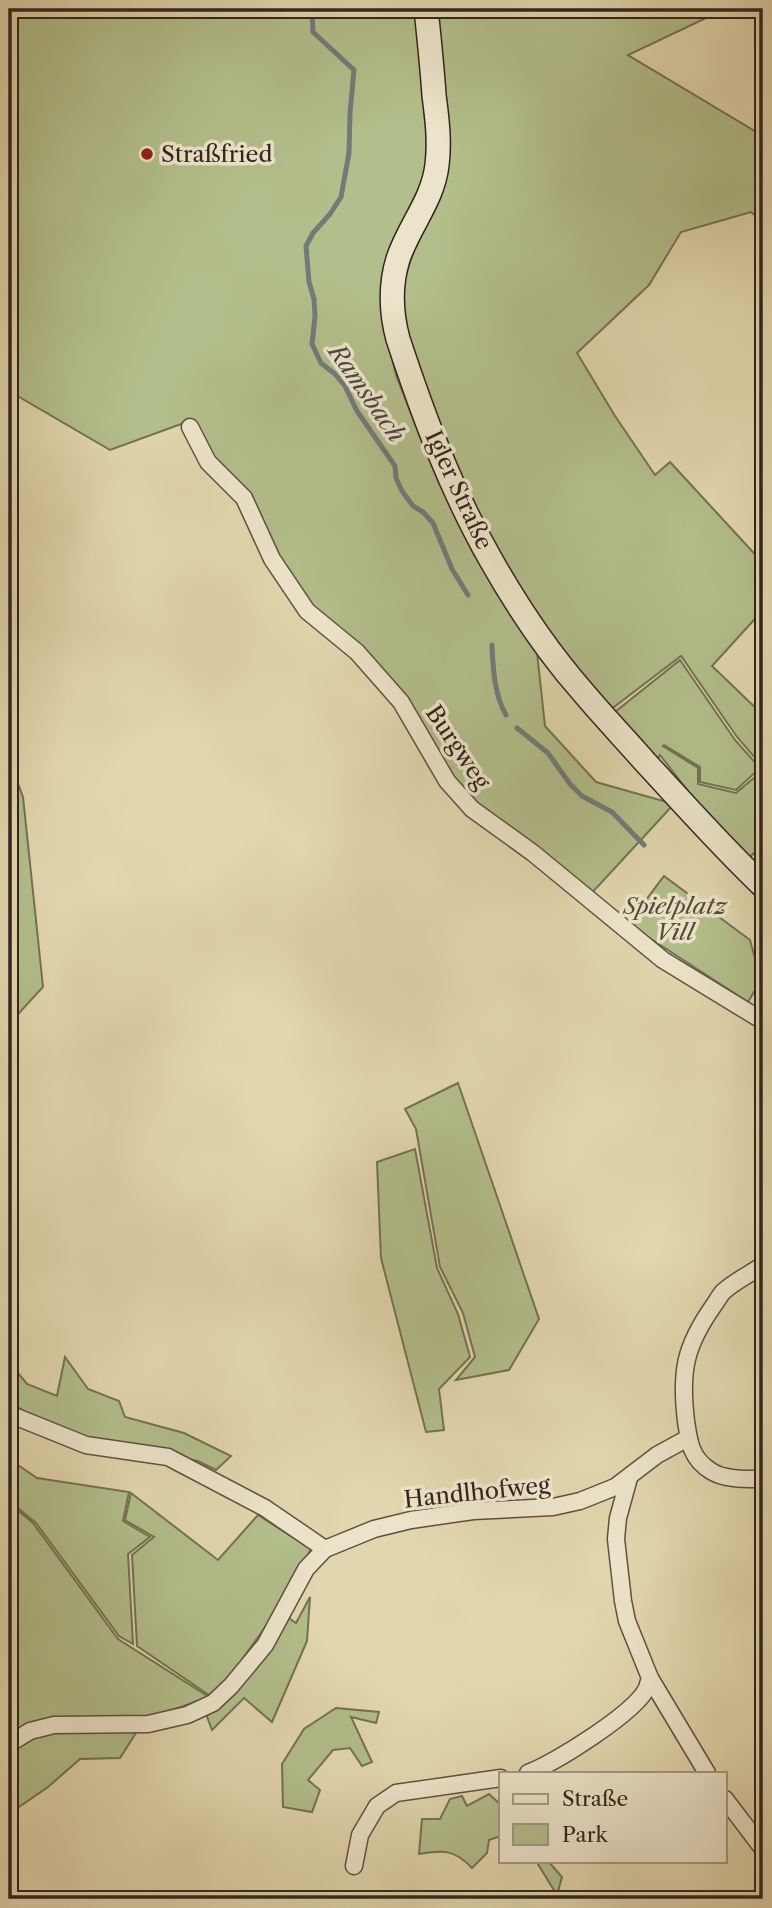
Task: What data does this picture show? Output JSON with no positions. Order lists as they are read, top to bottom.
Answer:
{
  "streets": {
    "main road": ["Igler Straße"],
    "street": ["Burgweg", "Handlhofweg"]
  },
  "water": ["Ramsbach"],
  "parks": ["Spielplatz Vill"],
  "places": ["Straßfried"],
  "legend": ["Straße", "Park"]
}
